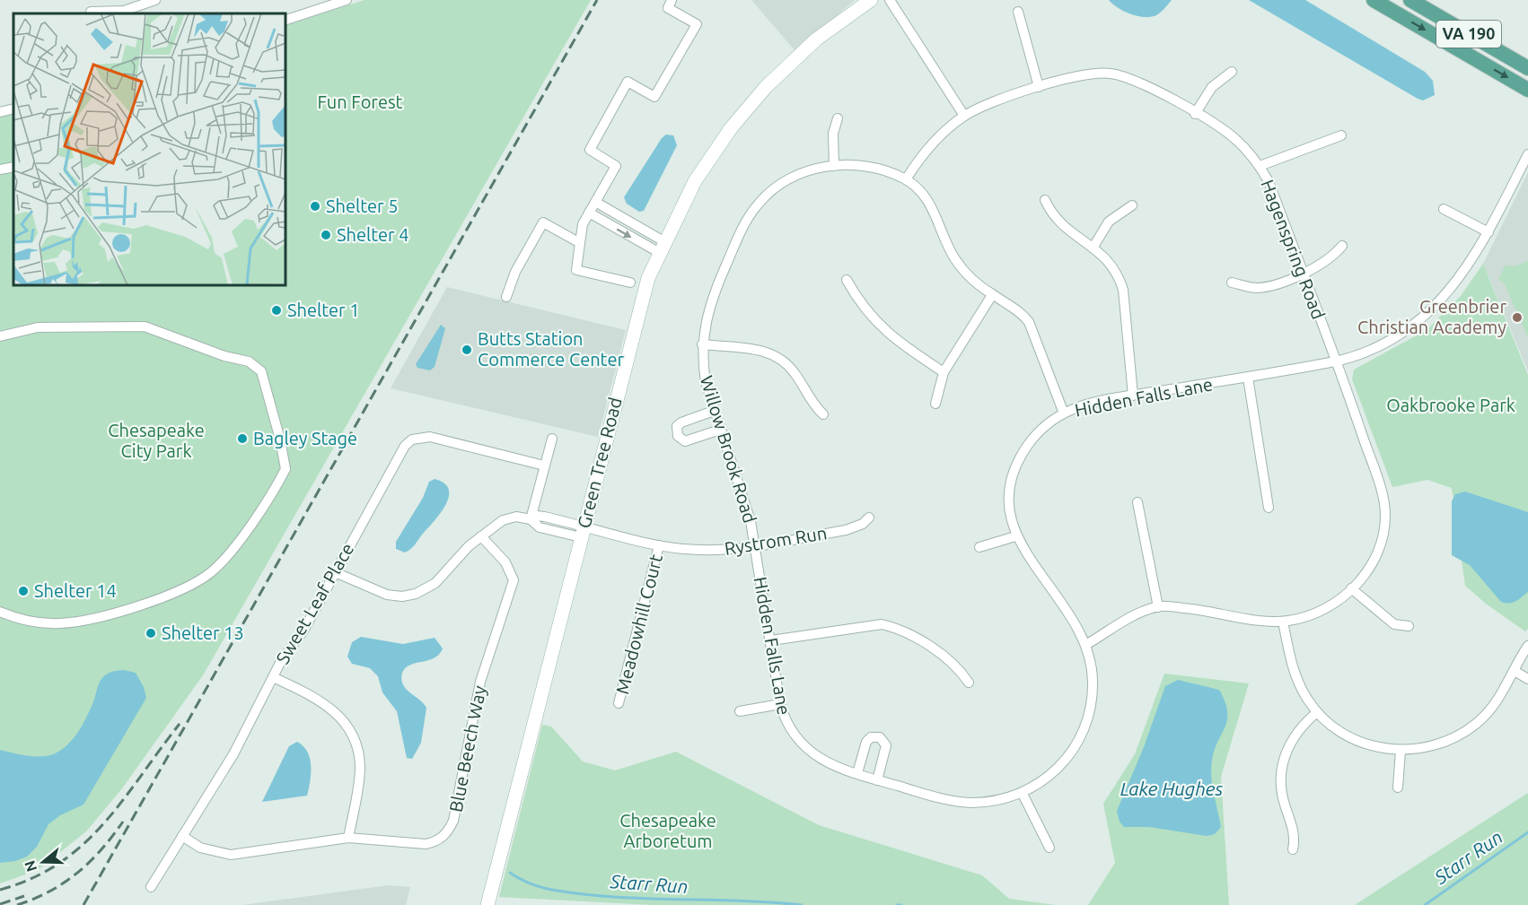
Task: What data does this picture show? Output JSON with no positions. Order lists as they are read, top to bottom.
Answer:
{
  "streets": {
    "main road": ["VA 190"],
    "street": [
      "Hagenspring Road",
      "Hidden Falls Lane",
      "Willow Brook Road",
      "Green Tree Road",
      "Rystrom Run",
      "Sweet Leaf Place",
      "Meadowhill Court",
      "Blue Beech Way"
    ]
  },
  "crossings": [
    ["Hagenspring Road", "Hidden Falls Lane"],
    ["Hagenspring Road", "Willow Brook Road"],
    ["Hidden Falls Lane", "Willow Brook Road"],
    ["Hidden Falls Lane", "Rystrom Run"],
    ["Willow Brook Road", "Rystrom Run"],
    ["Green Tree Road", "Rystrom Run"],
    ["Rystrom Run", "Meadowhill Court"],
    ["Sweet Leaf Place", "Blue Beech Way"]
  ],
  "water": ["Lake Hughes", "Starr Run"],
  "parks": [
    "Fun Forest",
    "Oakbrooke Park",
    "Chesapeake City Park",
    "Chesapeake Arboretum"
  ],
  "places": [
    "Shelter 5",
    "Shelter 4",
    "Shelter 1",
    "Greenbrier Christian Academy",
    "Butts Station Commerce Center",
    "Bagley Stage",
    "Shelter 14",
    "Shelter 13"
  ],
  "north": "left"
}
